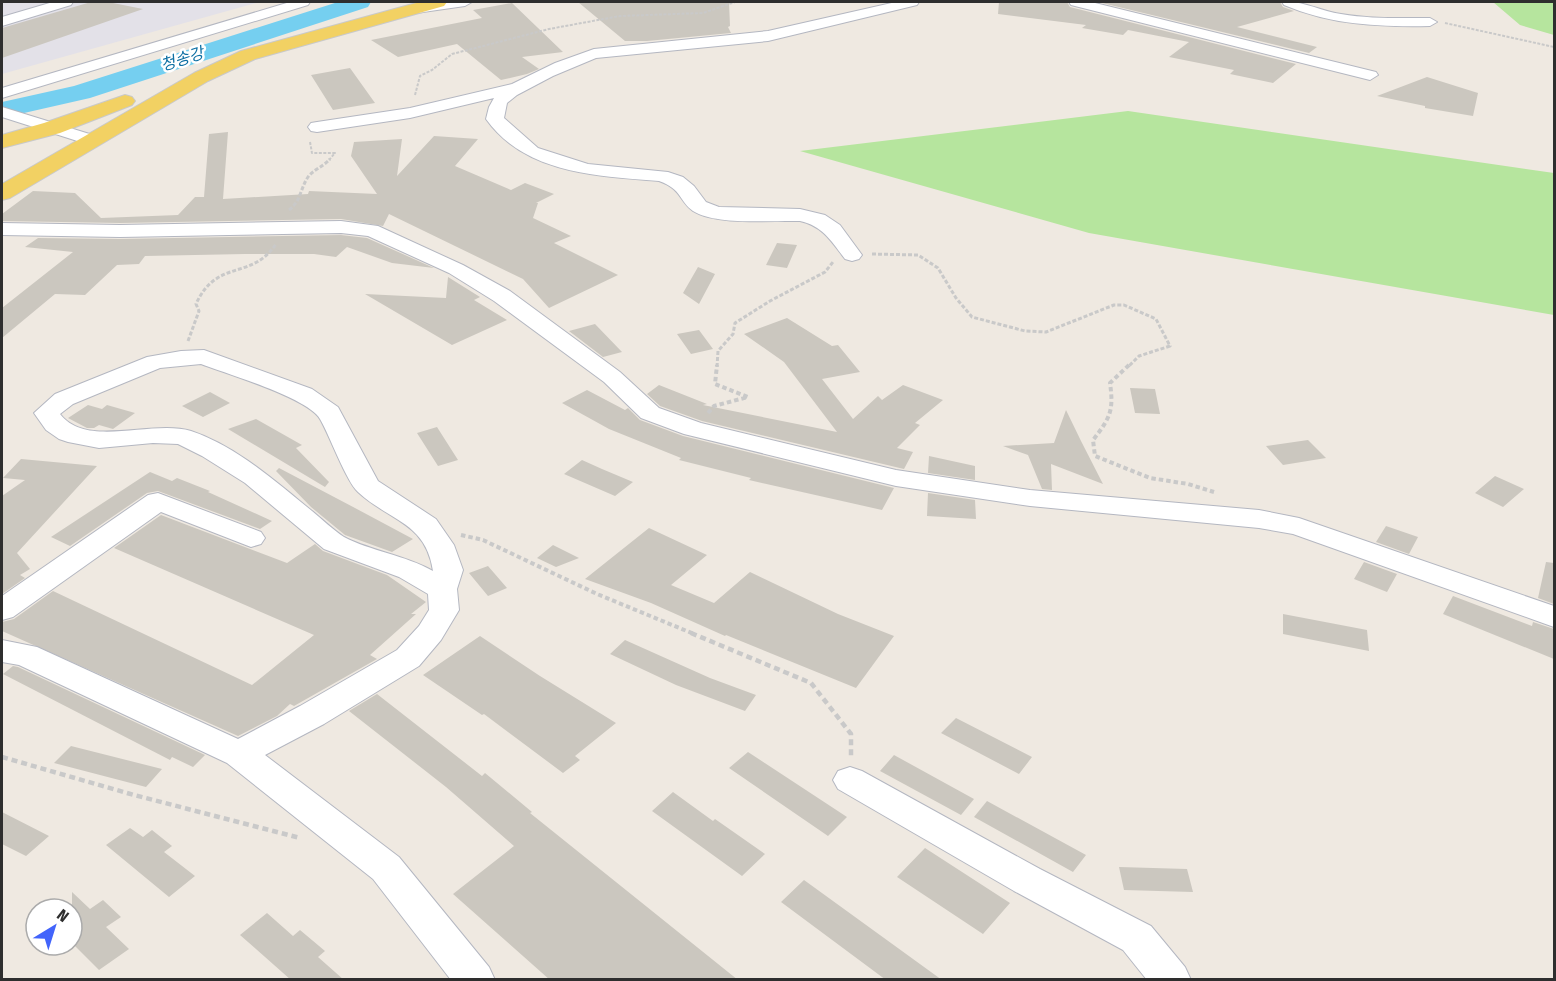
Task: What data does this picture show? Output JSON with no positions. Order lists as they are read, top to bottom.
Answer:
{
  "water": ["청송강"],
  "north": "top right"
}
